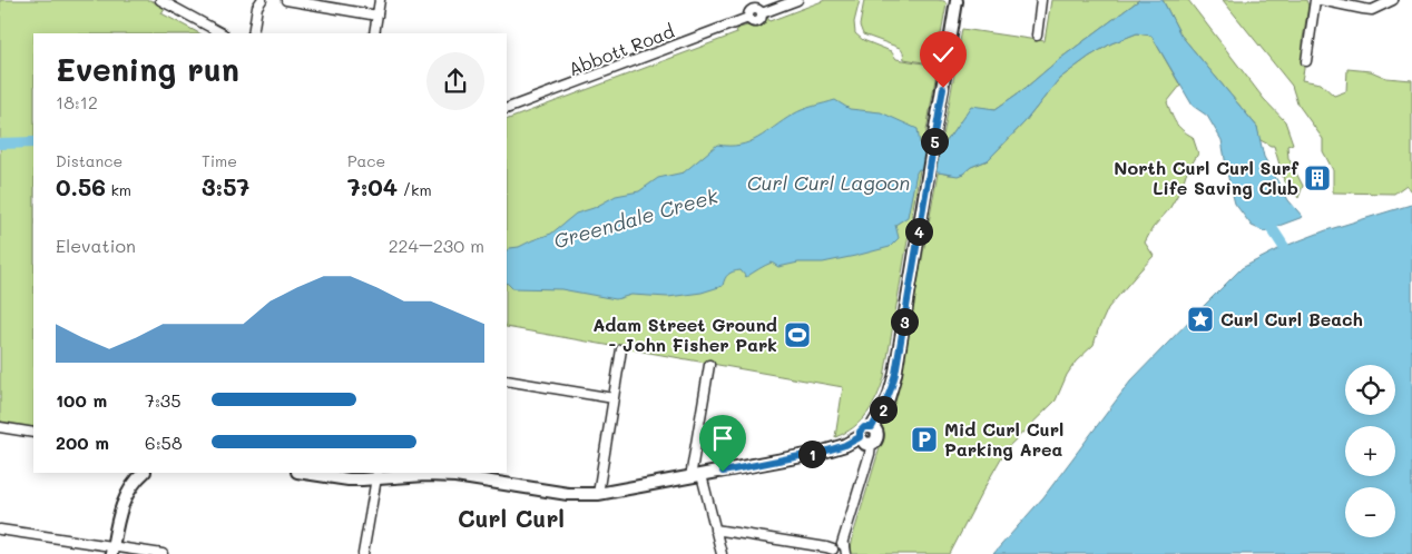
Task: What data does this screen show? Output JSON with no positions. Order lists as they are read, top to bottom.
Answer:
{
  "streets": {
    "street": ["Abbott Road"]
  },
  "districts": ["Curl Curl"],
  "water": ["Curl Curl Lagoon", "Greendale Creek"],
  "places": {
    "building": ["North Curl Curl Surf Life Saving Club"],
    "place": ["Curl Curl Beach"],
    "sports": ["Adam Street Ground - John Fisher Park"],
    "parking": ["Mid Curl Curl Parking Area"]
  },
  "page": {
    "heading": ["Evening run", "18:12"],
    "pins": [
      "5",
      "4",
      "3",
      "2",
      "1"
    ],
    "stats": [
      ["Distance", "0.56 km"],
      ["Time", "3:57"],
      ["Pace", "7:04 /km"]
    ],
    "chart": ["Elevation", "224–230 m"],
    "map_buttons": ["+", "−"],
    "list": [
      {
        "name": "100 m",
        "note": "7:35"
      },
      {
        "name": "200 m",
        "note": "6:58"
      }
    ]
  }
}
